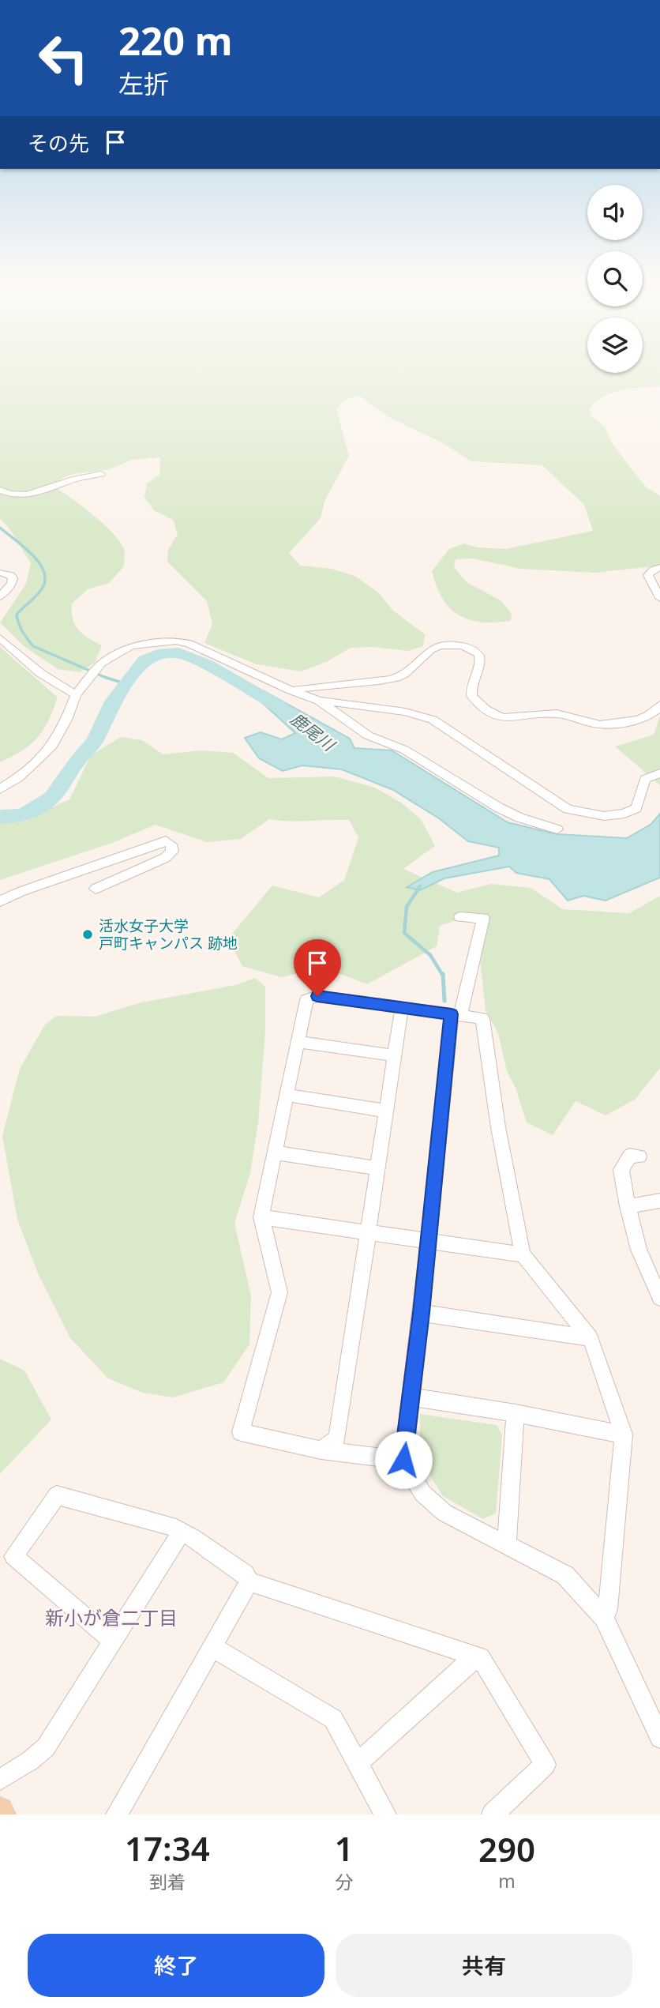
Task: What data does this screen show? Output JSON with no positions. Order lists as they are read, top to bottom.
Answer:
{
  "districts": ["新小が倉二丁目"],
  "water": ["鹿尾川"],
  "places": ["活水女子大学 戸町キャンパス 跡地"],
  "page": {
    "turn": ["220 m", "左折"],
    "then": "その先",
    "eta": [
      "17:34",
      "到着",
      "1",
      "分",
      "290",
      "m"
    ],
    "buttons": ["終了", "共有"]
  }
}
